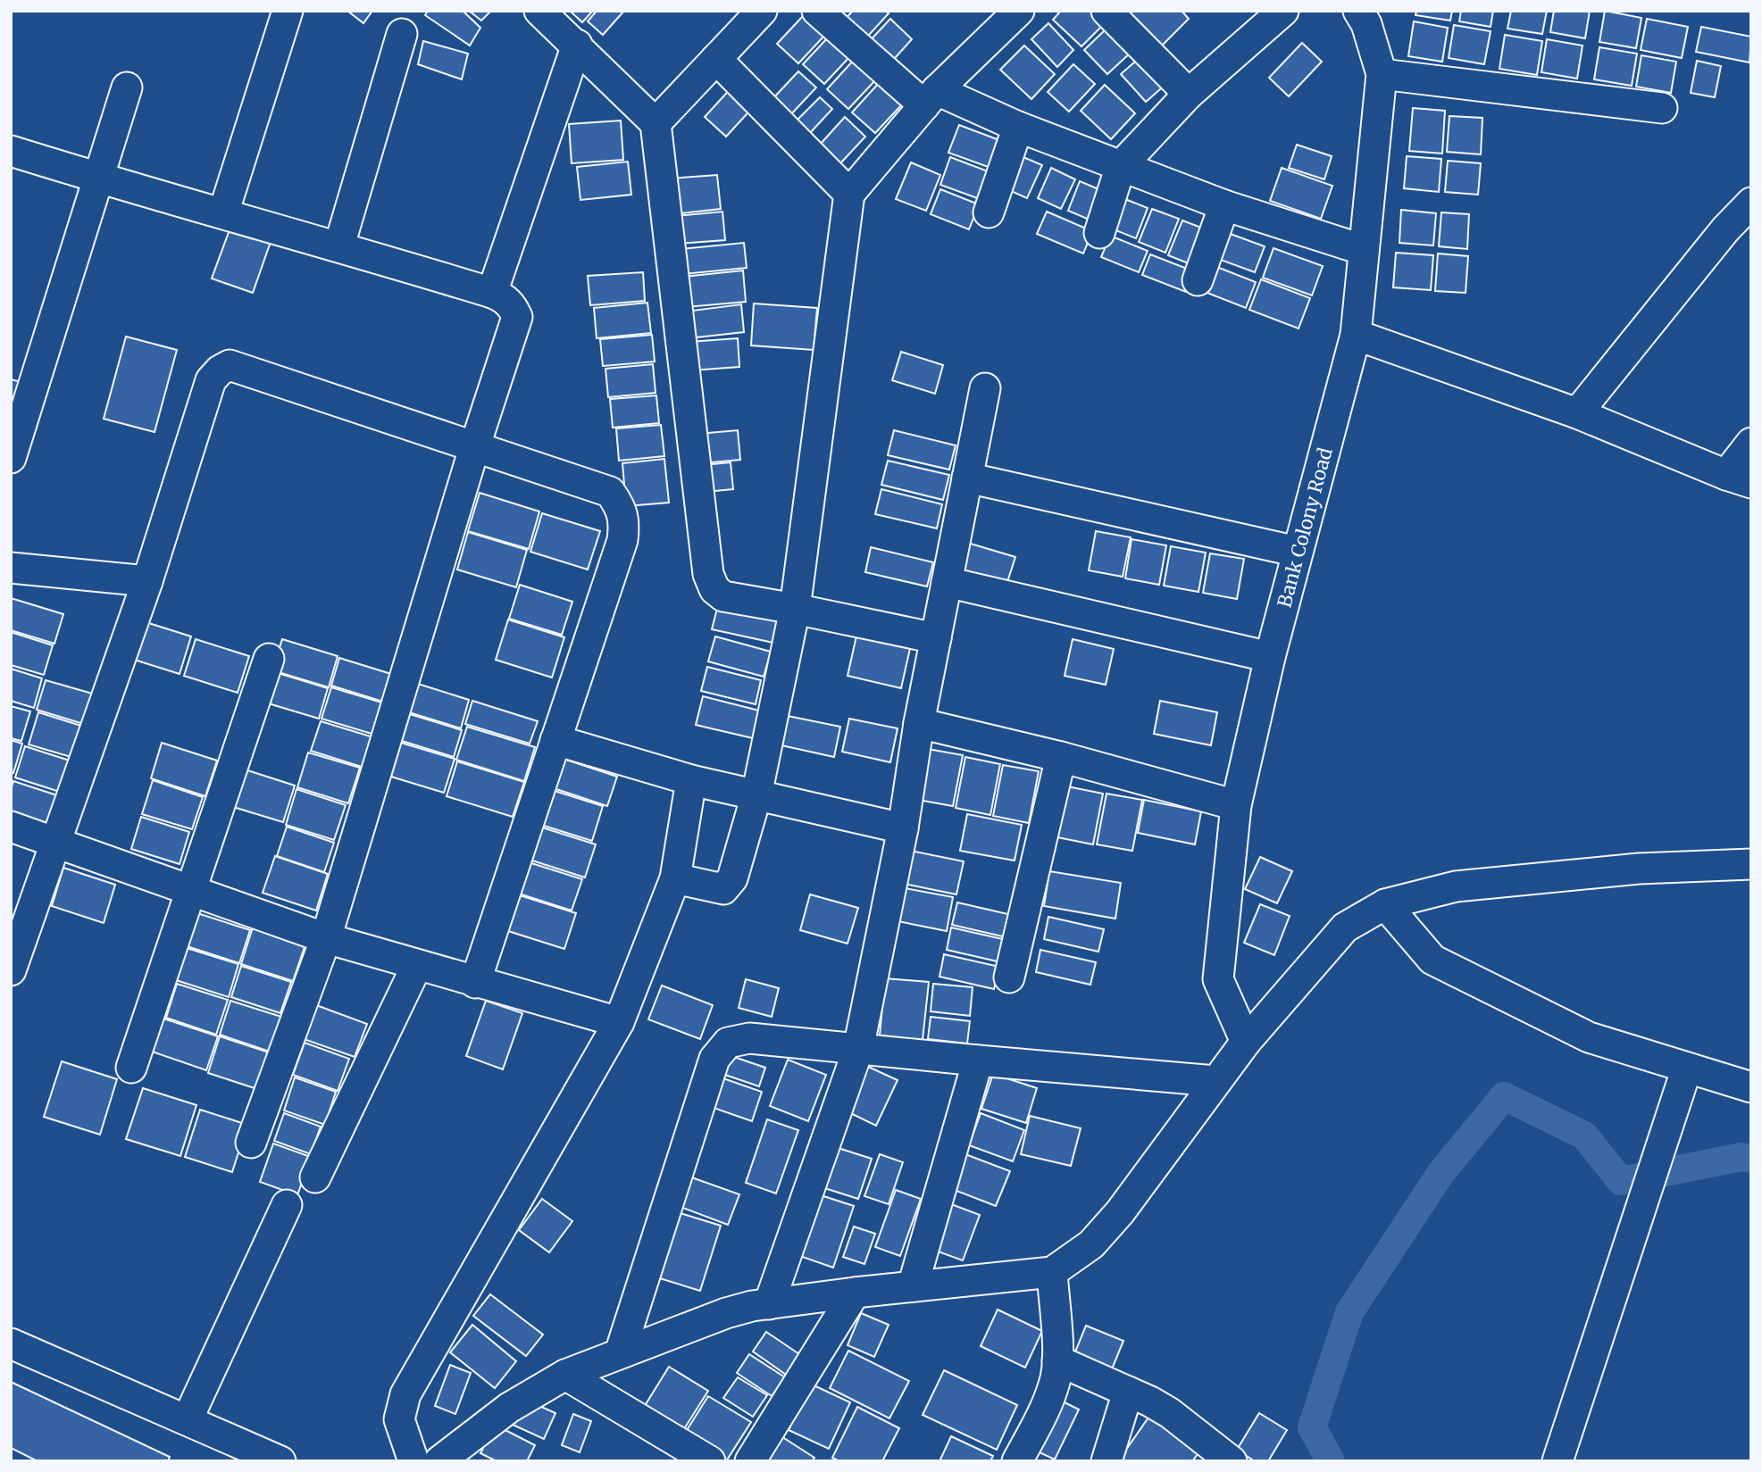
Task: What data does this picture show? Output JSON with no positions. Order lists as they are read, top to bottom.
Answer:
{
  "streets": {
    "street": ["Bank Colony Road"]
  }
}
